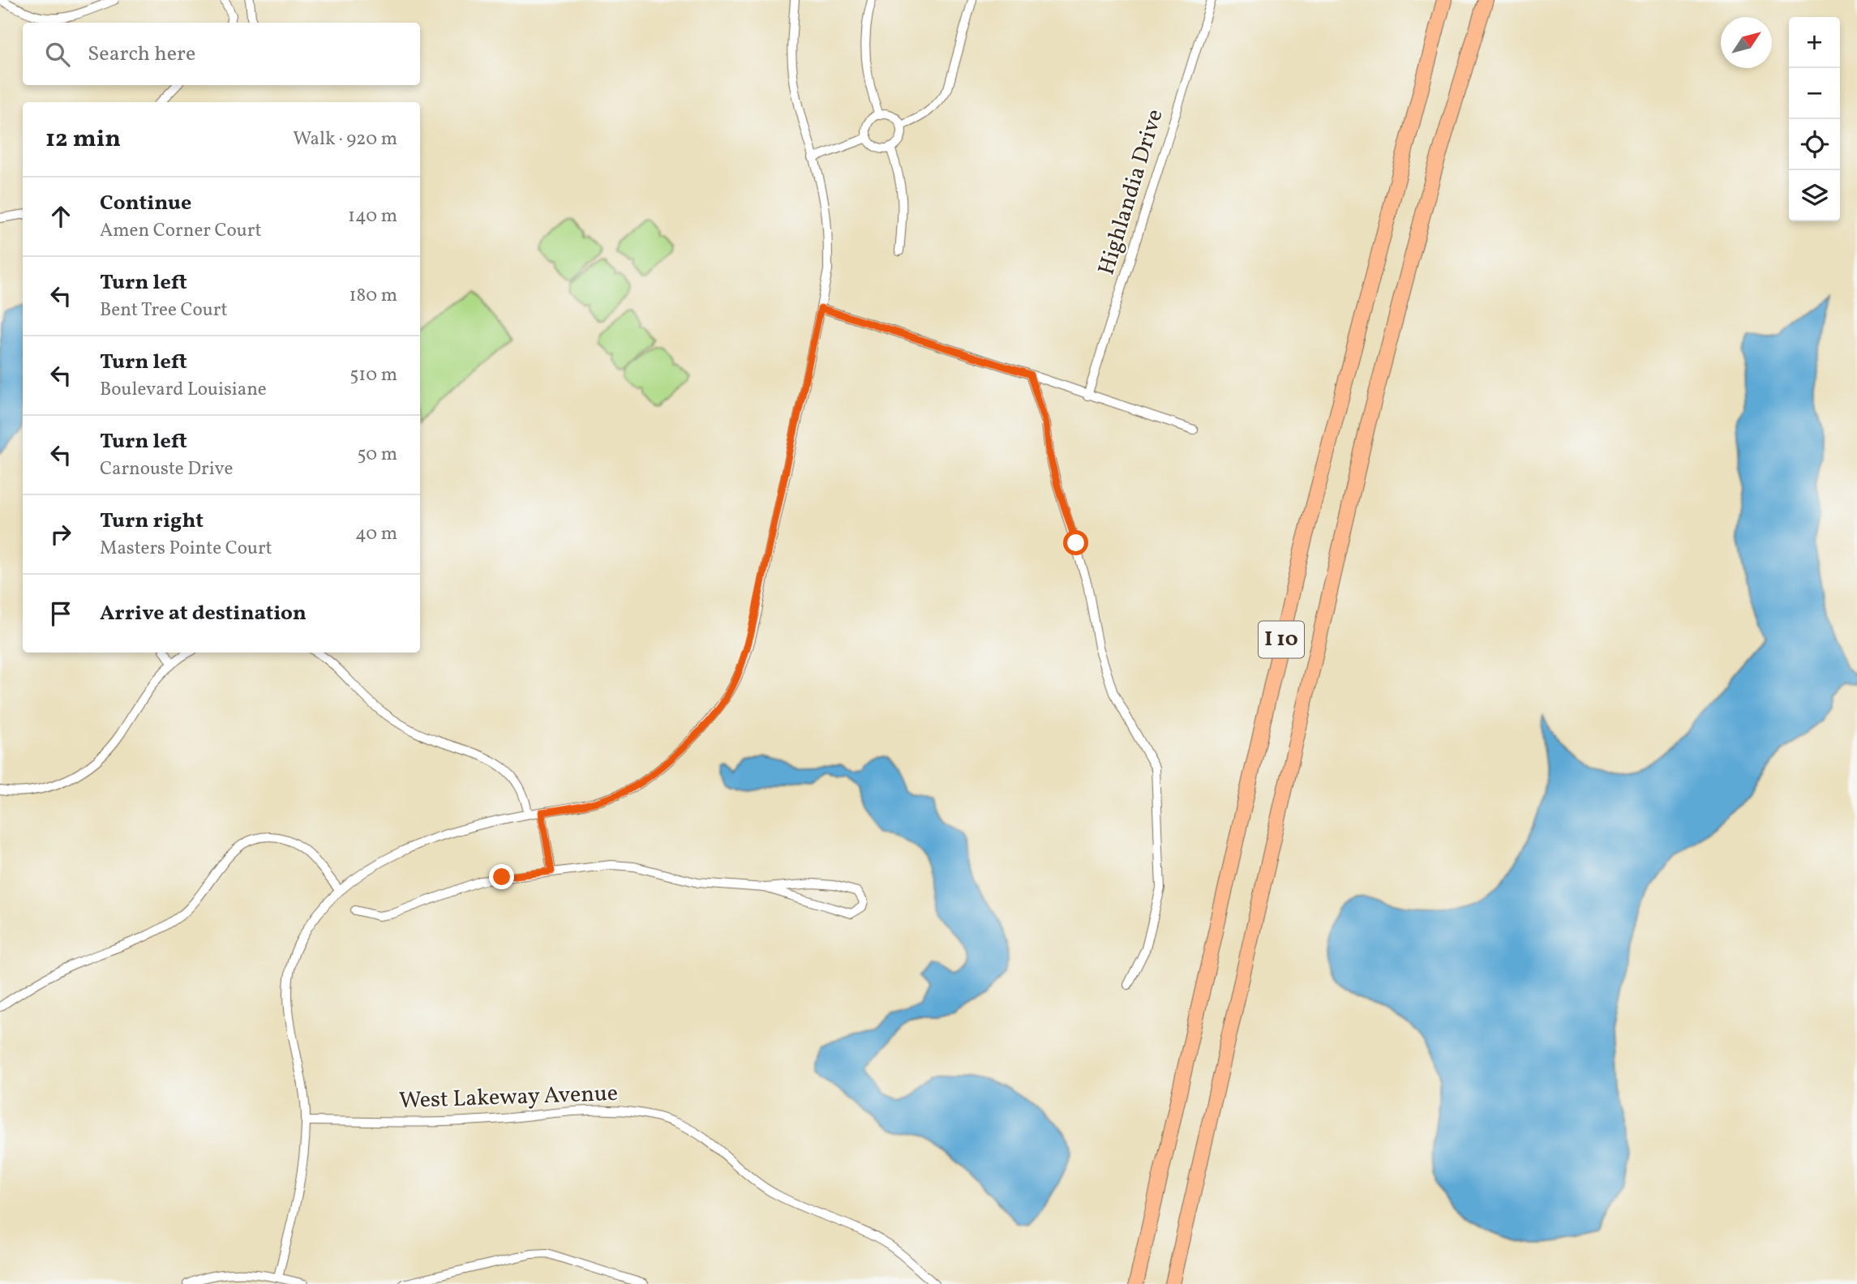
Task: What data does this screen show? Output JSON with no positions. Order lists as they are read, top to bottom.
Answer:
{
  "streets": {
    "highway": ["I 10"],
    "street": ["Highlandia Drive", "West Lakeway Avenue"]
  },
  "north": "top right",
  "page": {
    "map_buttons": ["+", "−"],
    "search": "Search here",
    "heading": ["12 min", "Walk · 920 m"],
    "list": [
      ["Continue", "Amen Corner Court", "140 m"],
      ["Turn left", "Bent Tree Court", "180 m"],
      ["Turn left", "Boulevard Louisiane", "510 m"],
      ["Turn left", "Carnouste Drive", "50 m"],
      ["Turn right", "Masters Pointe Court", "40 m"],
      "Arrive at destination"
    ]
  }
}
